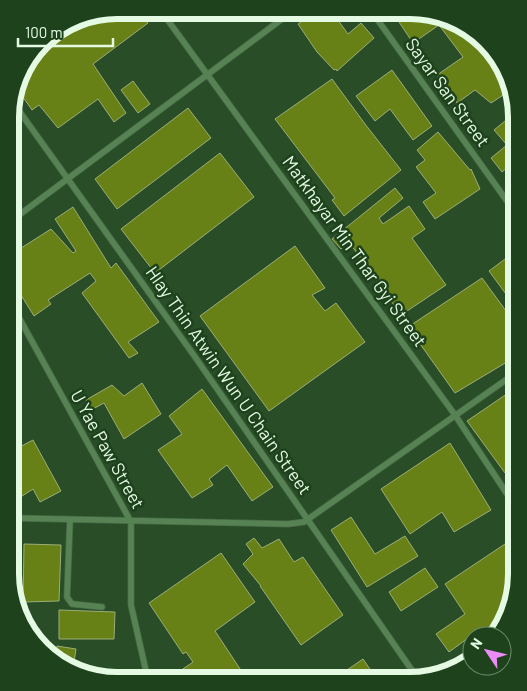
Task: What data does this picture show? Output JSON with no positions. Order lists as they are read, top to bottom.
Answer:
{
  "streets": {
    "street": [
      "Sayar San Street",
      "Matkhayar Min Thar Gyi Street",
      "Hlay Thin Atwin Wun U Chain Street",
      "U Yae Paw Street"
    ]
  },
  "scale_bar": "100 m",
  "north": "top left"
}
